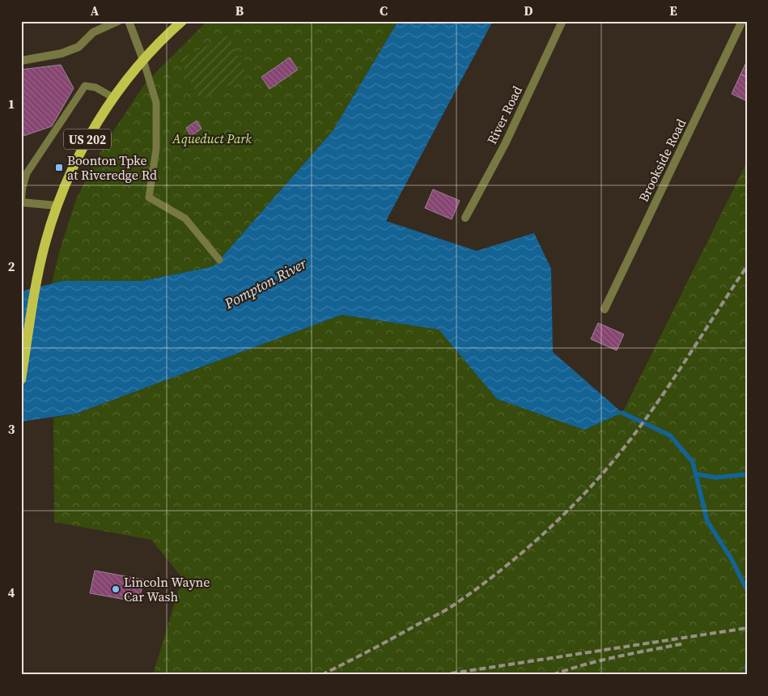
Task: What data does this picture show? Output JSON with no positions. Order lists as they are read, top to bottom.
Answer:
{
  "streets": {
    "main road": ["US 202"],
    "street": ["River Road", "Brookside Road"]
  },
  "water": ["Pompton River"],
  "parks": ["Aqueduct Park"],
  "places": {
    "transit": ["Boonton Tpke at Riveredge Rd"],
    "other": ["Lincoln Wayne Car Wash"]
  },
  "grid": {
    "columns": [
      "A",
      "B",
      "C",
      "D",
      "E"
    ],
    "rows": [
      "1",
      "2",
      "3",
      "4"
    ]
  }
}
